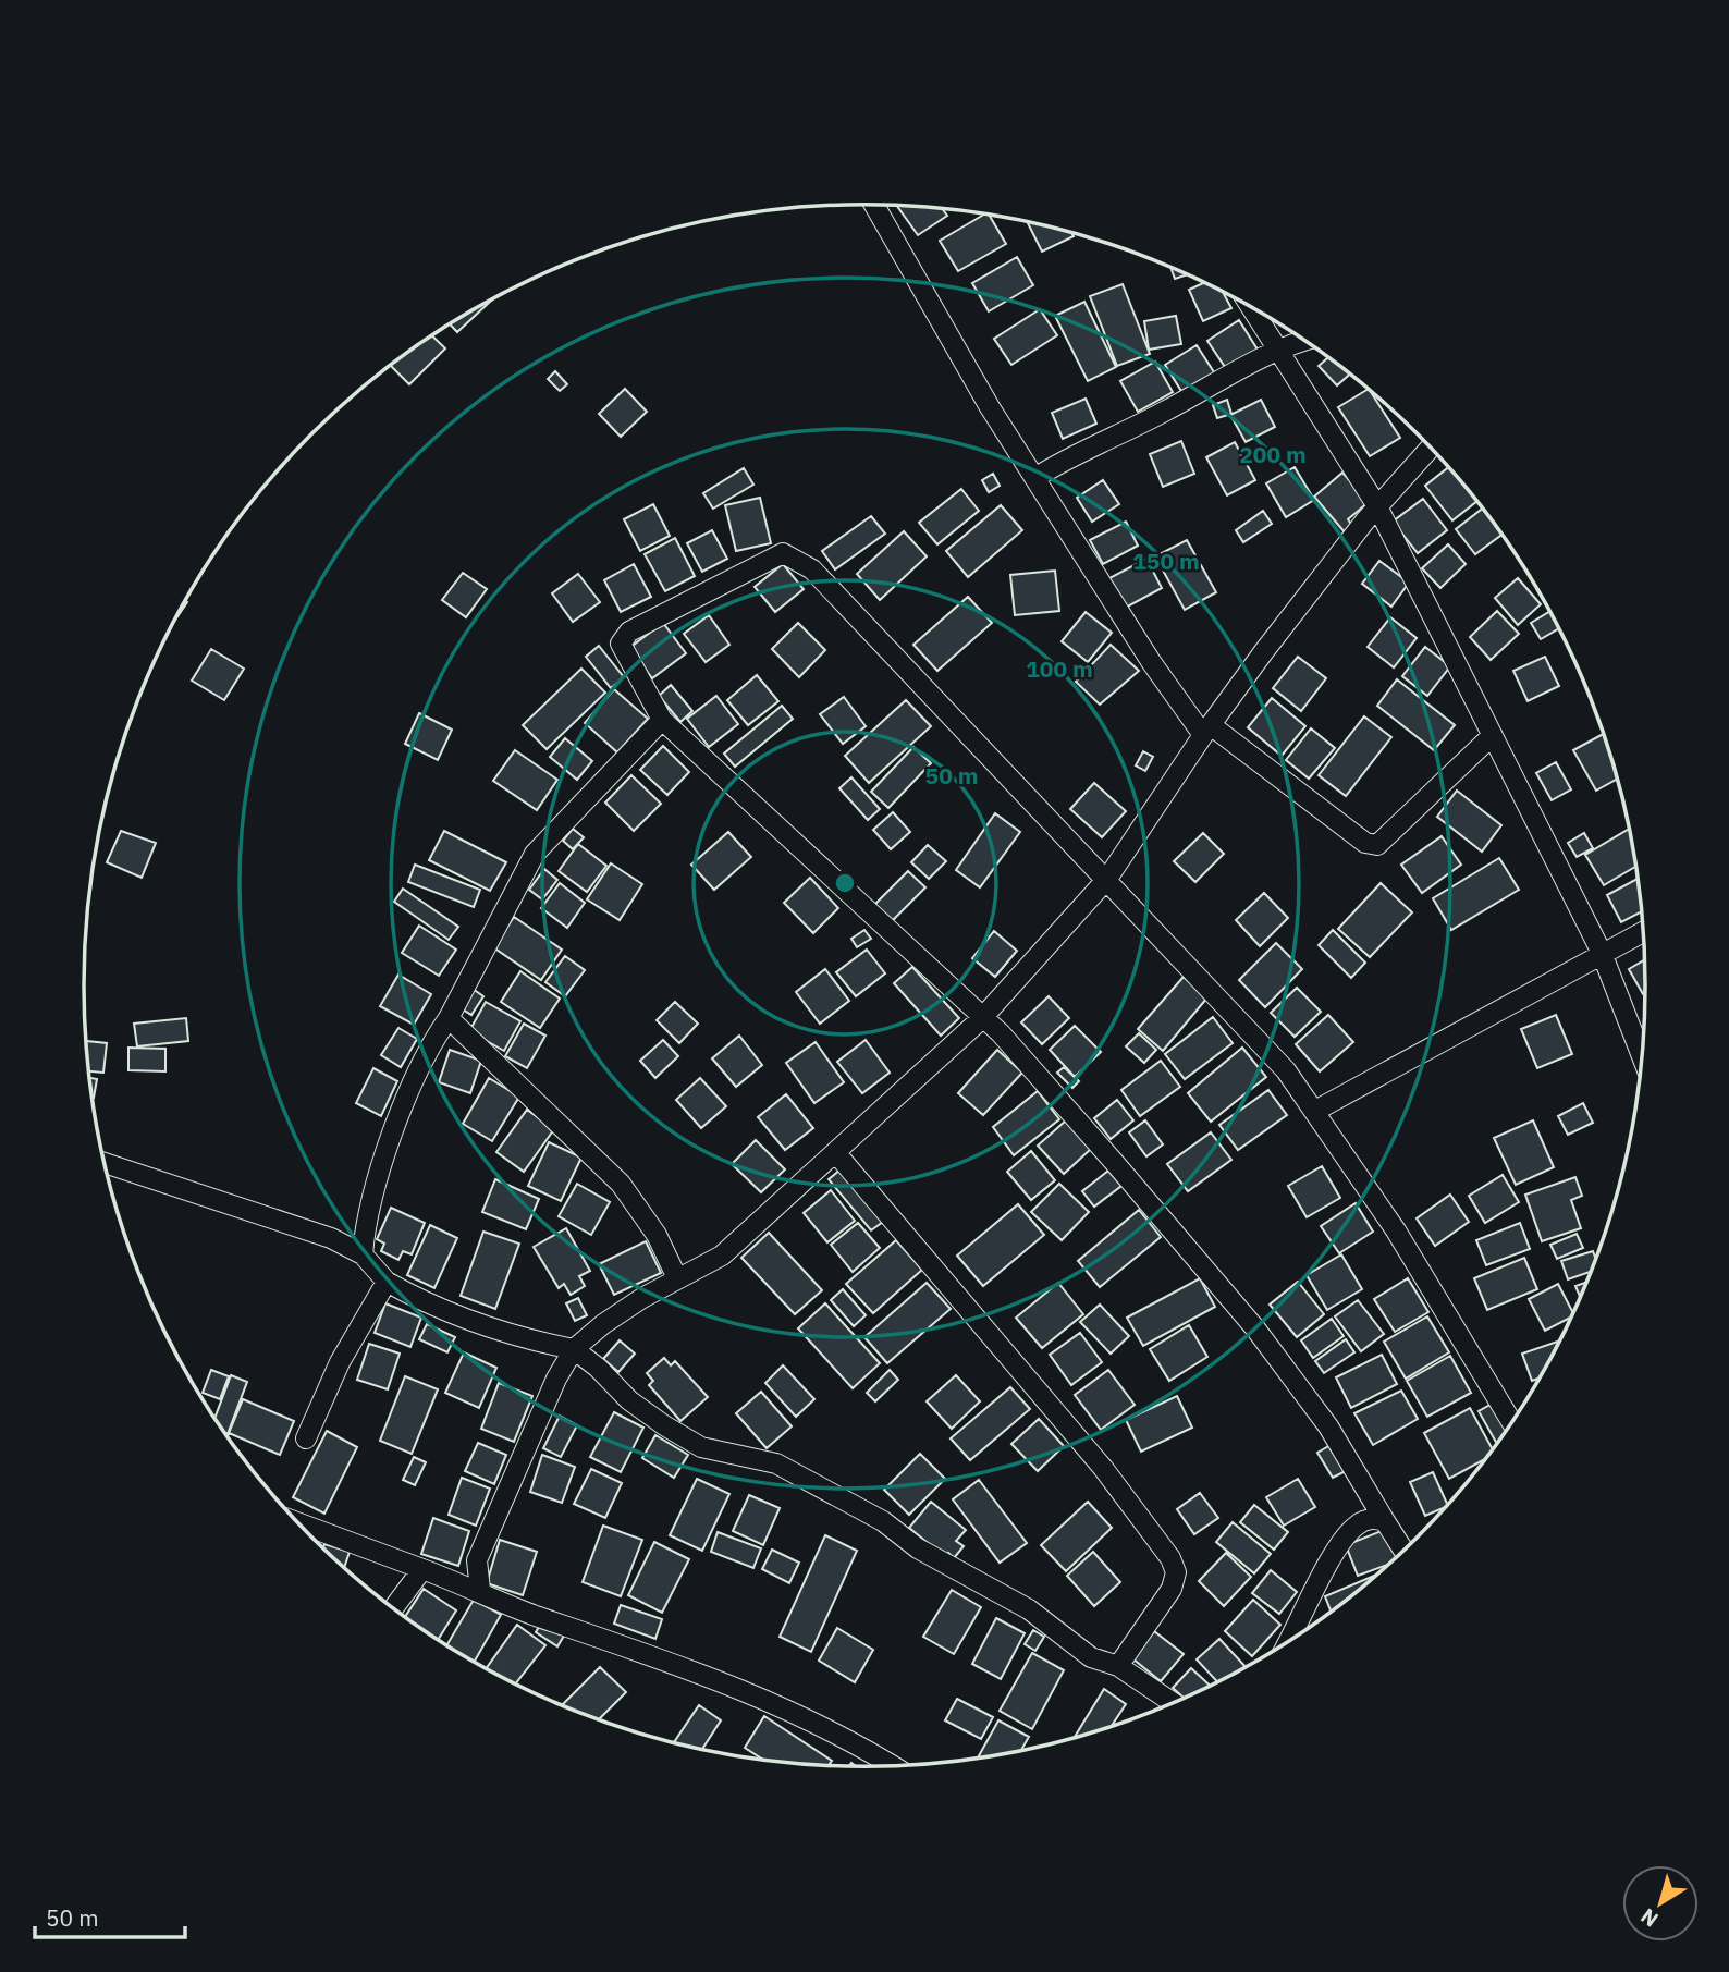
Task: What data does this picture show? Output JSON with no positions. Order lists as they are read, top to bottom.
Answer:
{
  "scale_bar": "50 m",
  "north": "bottom left",
  "rings": [
    "200 m",
    "150 m",
    "100 m",
    "50 m"
  ]
}
